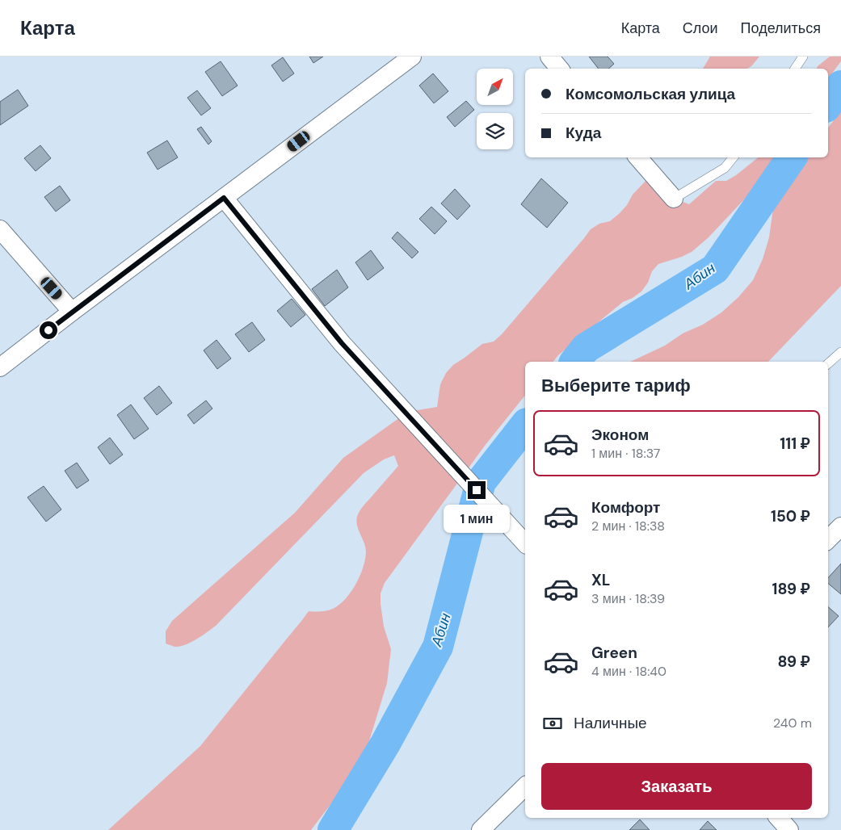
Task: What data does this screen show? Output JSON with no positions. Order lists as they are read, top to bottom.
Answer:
{
  "water": ["Абин"],
  "north": "top right",
  "page": {
    "header": "Карта",
    "nav": ["Карта", "Слои", "Поделиться"],
    "banner": ["Комсомольская улица", "Куда"],
    "heading": "Выберите тариф",
    "list": [
      {
        "name": "Эконом",
        "note": "1 мин · 18:37",
        "value": "111 ₽"
      },
      {
        "name": "Комфорт",
        "note": "2 мин · 18:38",
        "value": "150 ₽"
      },
      {
        "name": "XL",
        "note": "3 мин · 18:39",
        "value": "189 ₽"
      },
      {
        "name": "Green",
        "note": "4 мин · 18:40",
        "value": "89 ₽"
      }
    ],
    "bubble": "1 мин",
    "pay": ["Наличные", "240 m"],
    "buttons": "Заказать"
  }
}
